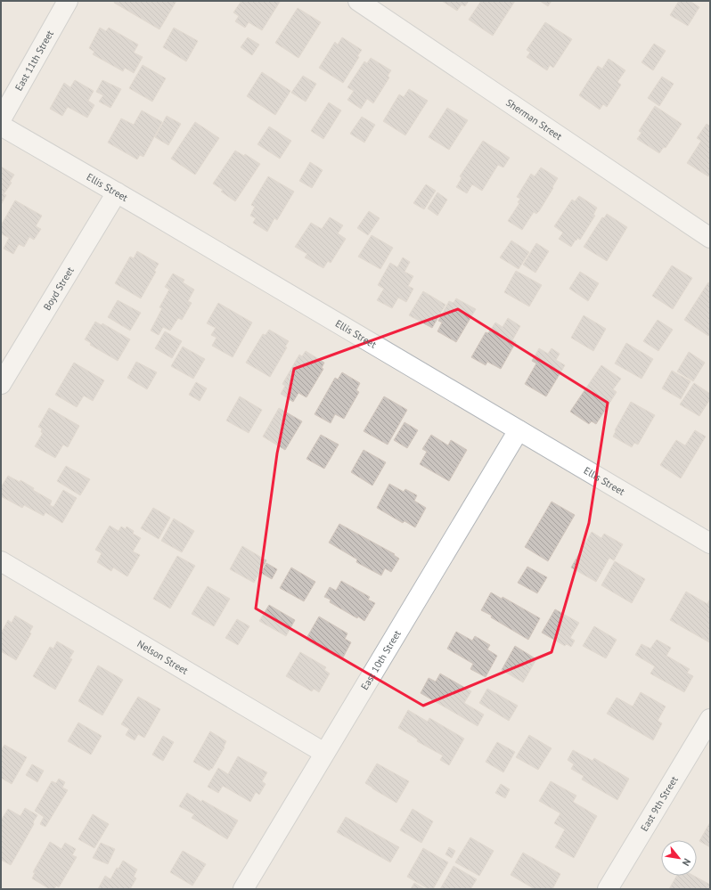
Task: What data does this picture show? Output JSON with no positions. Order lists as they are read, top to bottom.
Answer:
{
  "streets": {
    "street": [
      "East 11th Street",
      "Sherman Street",
      "Ellis Street",
      "Boyd Street",
      "Nelson Street",
      "East 10th Street",
      "East 9th Street"
    ]
  },
  "crossings": [
    ["Ellis Street", "Boyd Street"],
    ["Ellis Street", "East 10th Street"],
    ["Nelson Street", "East 10th Street"]
  ],
  "north": "bottom right"
}
